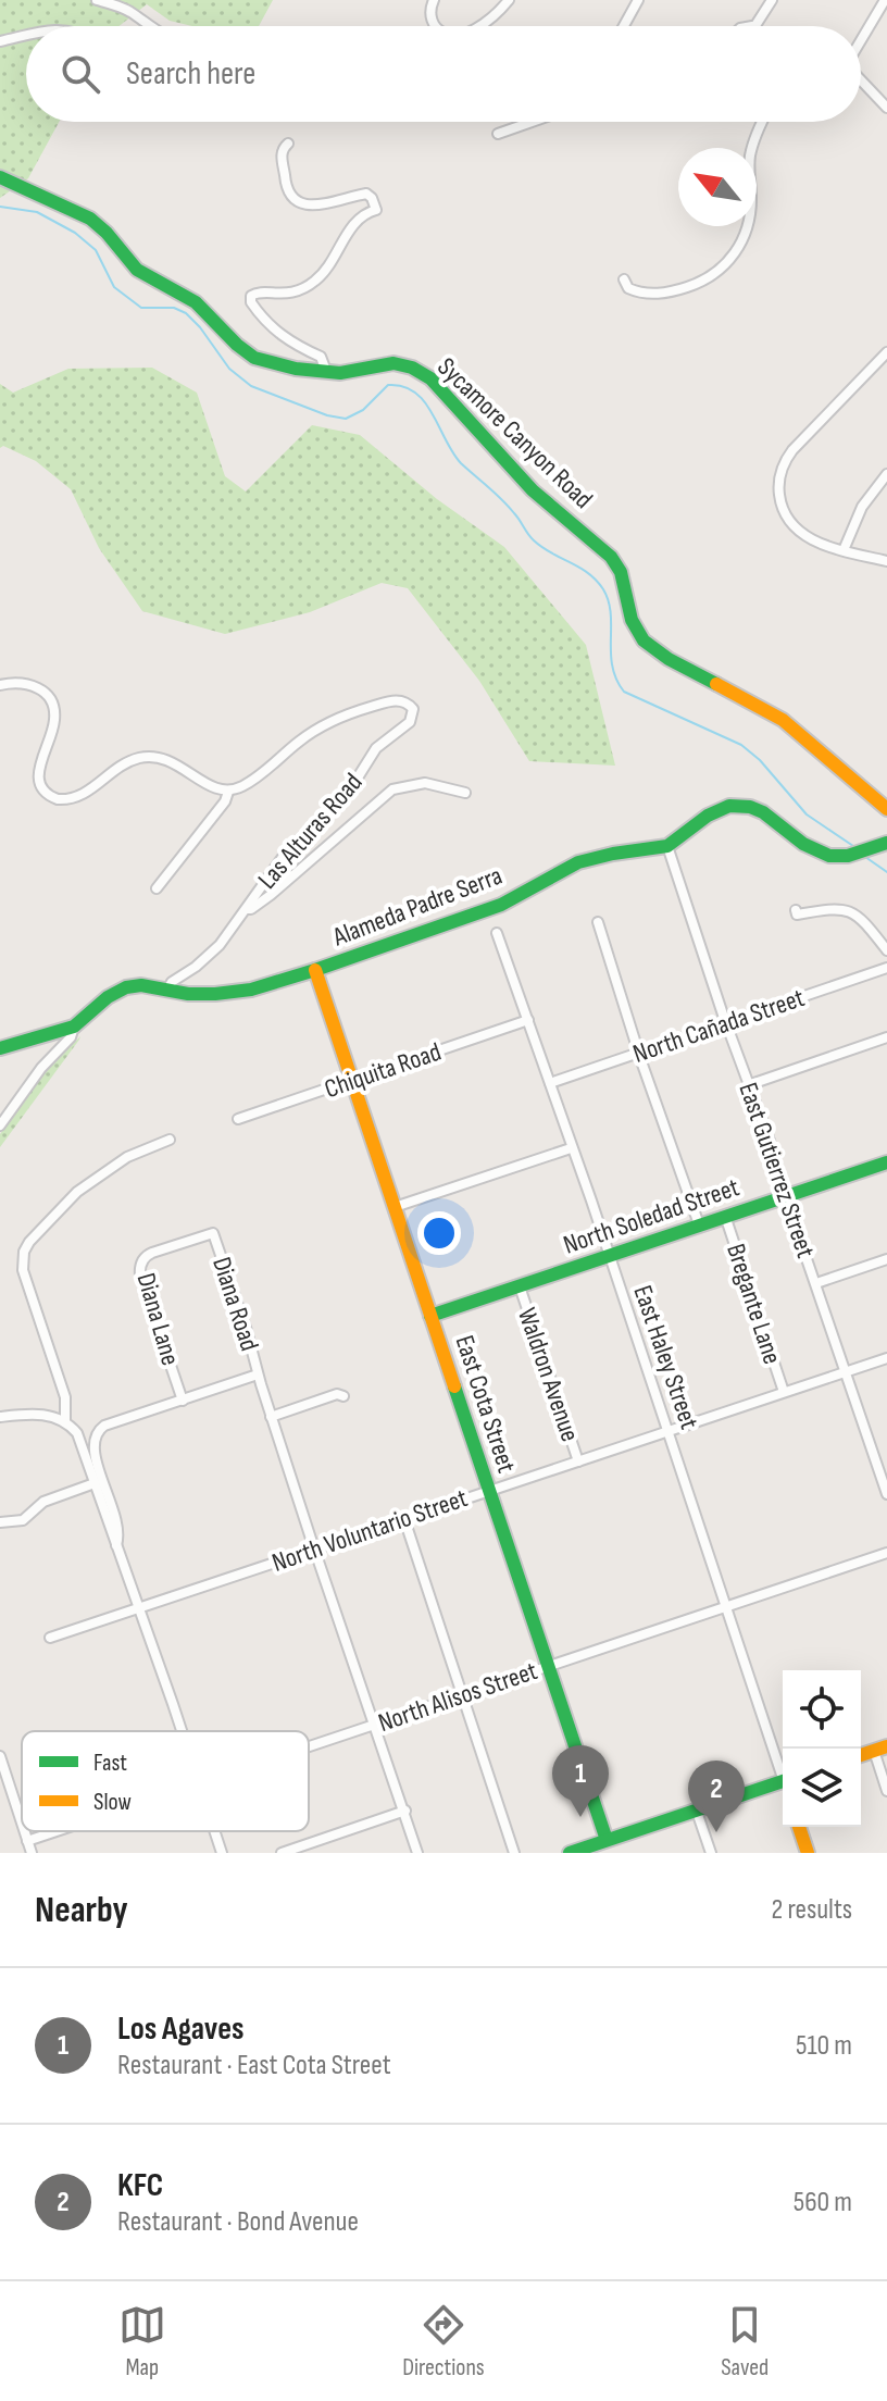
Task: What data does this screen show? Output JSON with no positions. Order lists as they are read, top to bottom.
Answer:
{
  "streets": {
    "street": [
      "Sycamore Canyon Road",
      "Las Alturas Road",
      "Alameda Padre Serra",
      "North Cañada Street",
      "Chiquita Road",
      "East Gutierrez Street",
      "North Soledad Street",
      "Diana Road",
      "Bregante Lane",
      "Diana Lane",
      "East Haley Street",
      "Waldron Avenue",
      "East Cota Street",
      "North Voluntario Street",
      "North Alisos Street"
    ]
  },
  "crossings": [
    ["Las Alturas Road", "Alameda Padre Serra"],
    ["Alameda Padre Serra", "East Gutierrez Street"],
    ["Alameda Padre Serra", "East Cota Street"],
    ["North Cañada Street", "East Gutierrez Street"],
    ["North Cañada Street", "East Haley Street"],
    ["Chiquita Road", "East Haley Street"],
    ["Chiquita Road", "East Cota Street"],
    ["East Gutierrez Street", "North Soledad Street"],
    ["East Gutierrez Street", "North Voluntario Street"],
    ["North Soledad Street", "Bregante Lane"],
    ["North Soledad Street", "East Haley Street"],
    ["North Soledad Street", "Waldron Avenue"],
    ["North Soledad Street", "East Cota Street"],
    ["Diana Road", "Diana Lane"],
    ["Diana Road", "North Voluntario Street"],
    ["Diana Road", "North Alisos Street"],
    ["Bregante Lane", "North Voluntario Street"],
    ["East Haley Street", "North Voluntario Street"],
    ["East Haley Street", "North Alisos Street"],
    ["Waldron Avenue", "North Voluntario Street"],
    ["East Cota Street", "North Voluntario Street"],
    ["East Cota Street", "North Alisos Street"]
  ],
  "legend": ["Fast", "Slow"],
  "north": "top left",
  "page": {
    "search": "Search here",
    "pins": ["1", "2"],
    "heading": ["Nearby", "2 results"],
    "list": [
      {
        "mark": "1",
        "name": "Los Agaves",
        "note": "Restaurant · East Cota Street",
        "value": "510 m"
      },
      {
        "mark": "2",
        "name": "KFC",
        "note": "Restaurant · Bond Avenue",
        "value": "560 m"
      }
    ],
    "nav": ["Map", "Directions", "Saved"]
  }
}
